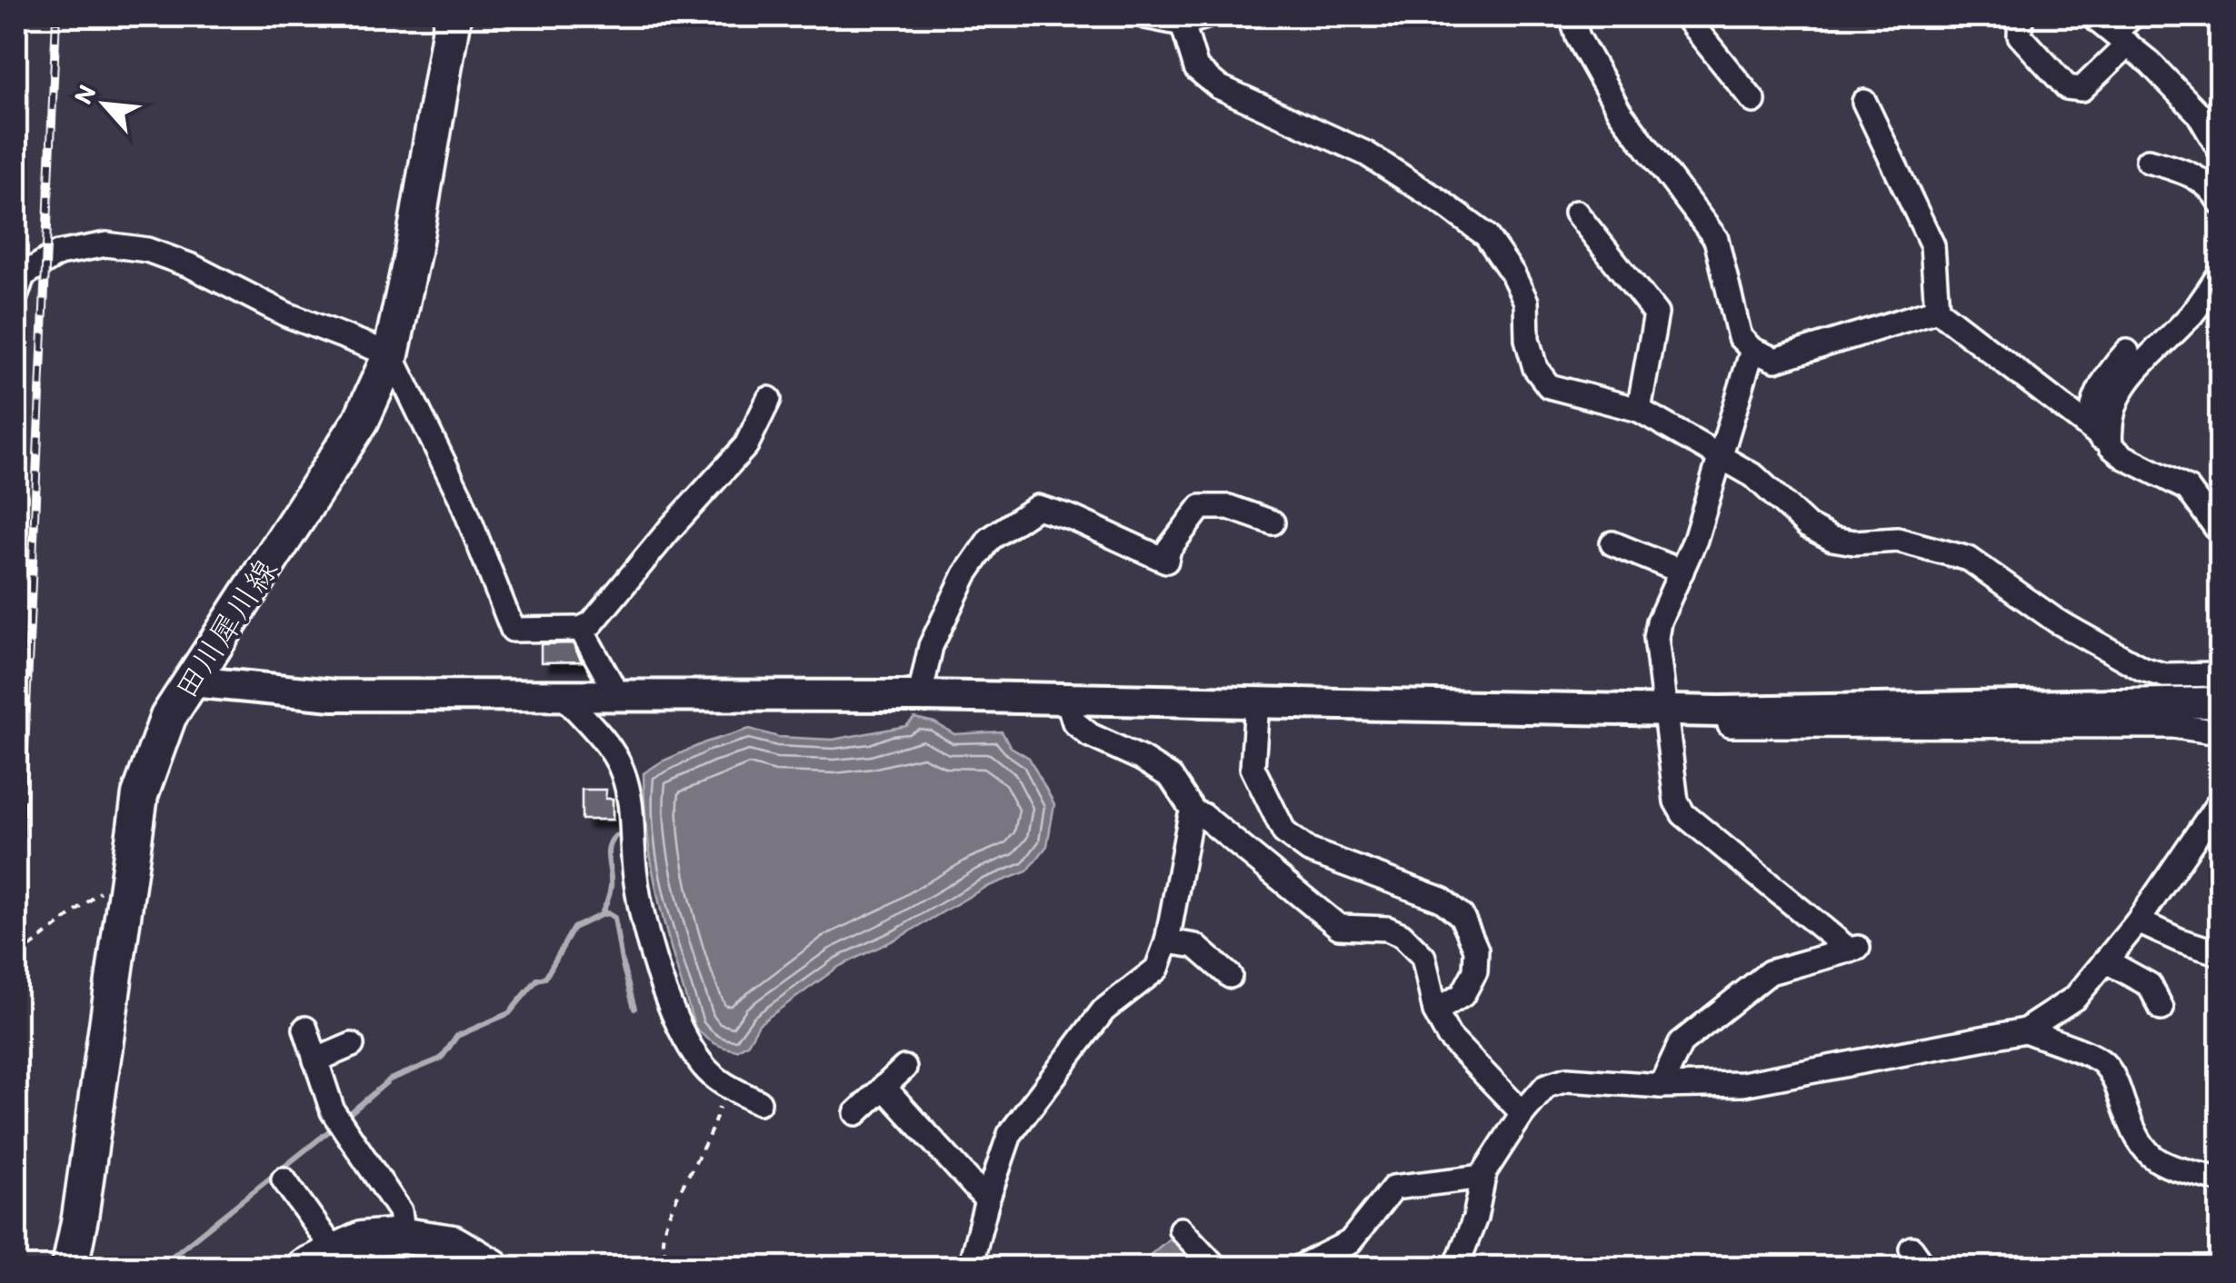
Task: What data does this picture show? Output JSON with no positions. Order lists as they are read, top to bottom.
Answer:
{
  "streets": {
    "main road": ["田川犀川線"]
  },
  "north": "top left"
}
